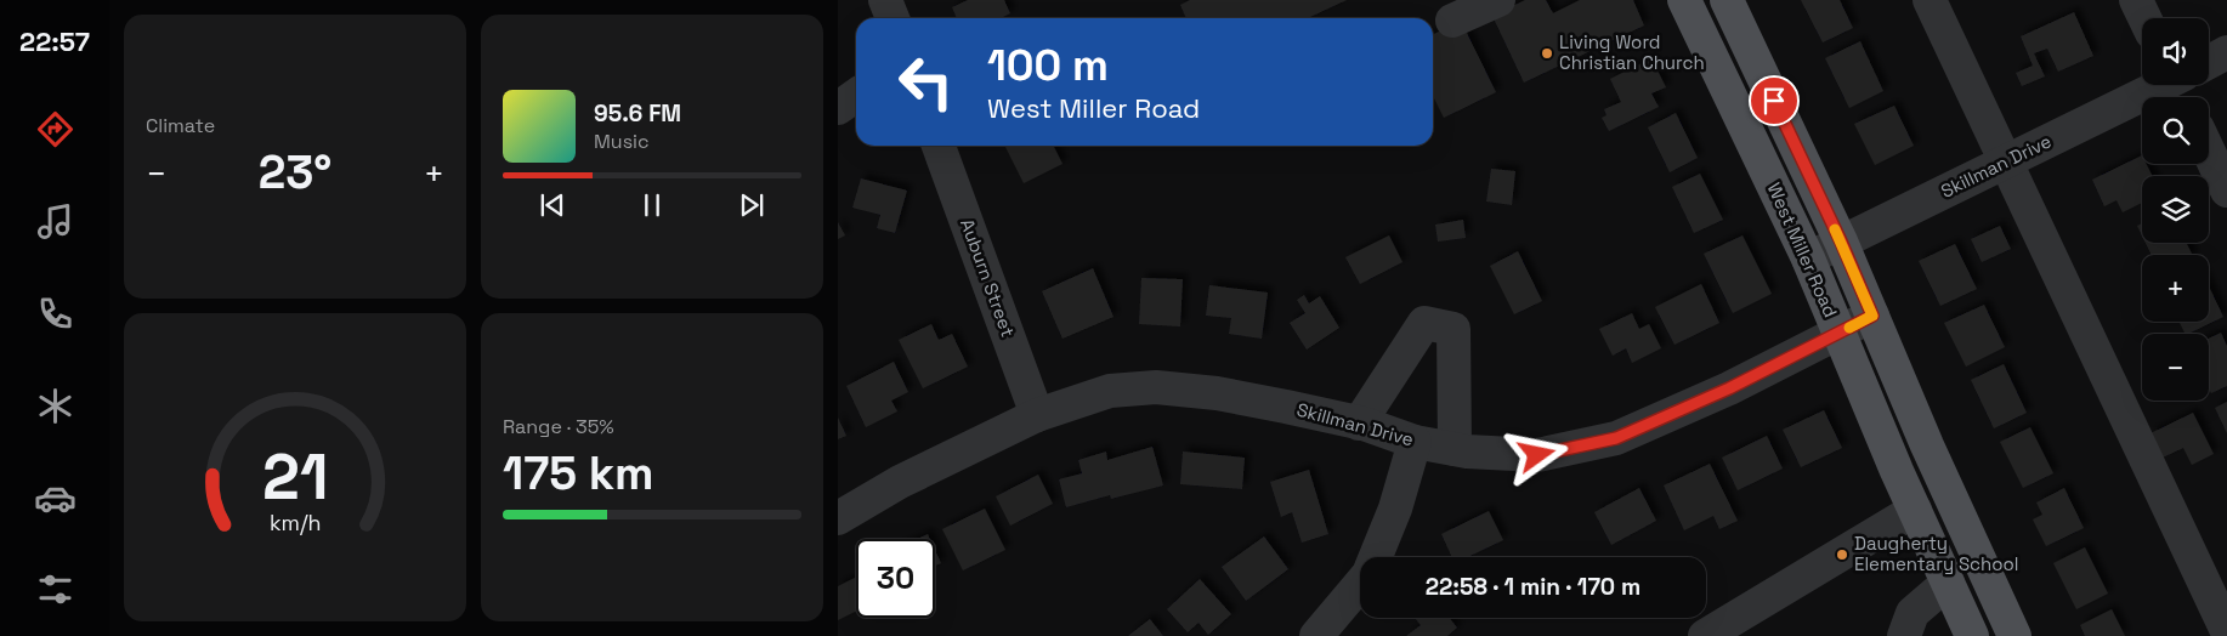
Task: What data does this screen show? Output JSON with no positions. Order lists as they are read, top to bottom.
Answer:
{
  "streets": {
    "main road": ["West Miller Road"],
    "street": ["Skillman Drive", "Auburn Street"]
  },
  "crossings": [
    ["Skillman Drive", "West Miller Road"],
    ["Skillman Drive", "Auburn Street"]
  ],
  "places": ["Living Word Christian Church", "Daugherty Elementary School"],
  "page": {
    "tabs": "22:57",
    "tile": [
      "Climate",
      ["Range · 35%", "175 km"]
    ],
    "map_buttons": ["+", "−"],
    "turn": ["100 m", "West Miller Road"],
    "song": ["95.6 FM", "Music"],
    "heat": ["−", "23°", "+"],
    "limit": "30",
    "trip": "22:58 · 1 min · 170 m",
    "gauge": ["21", "km/h"]
  }
}
